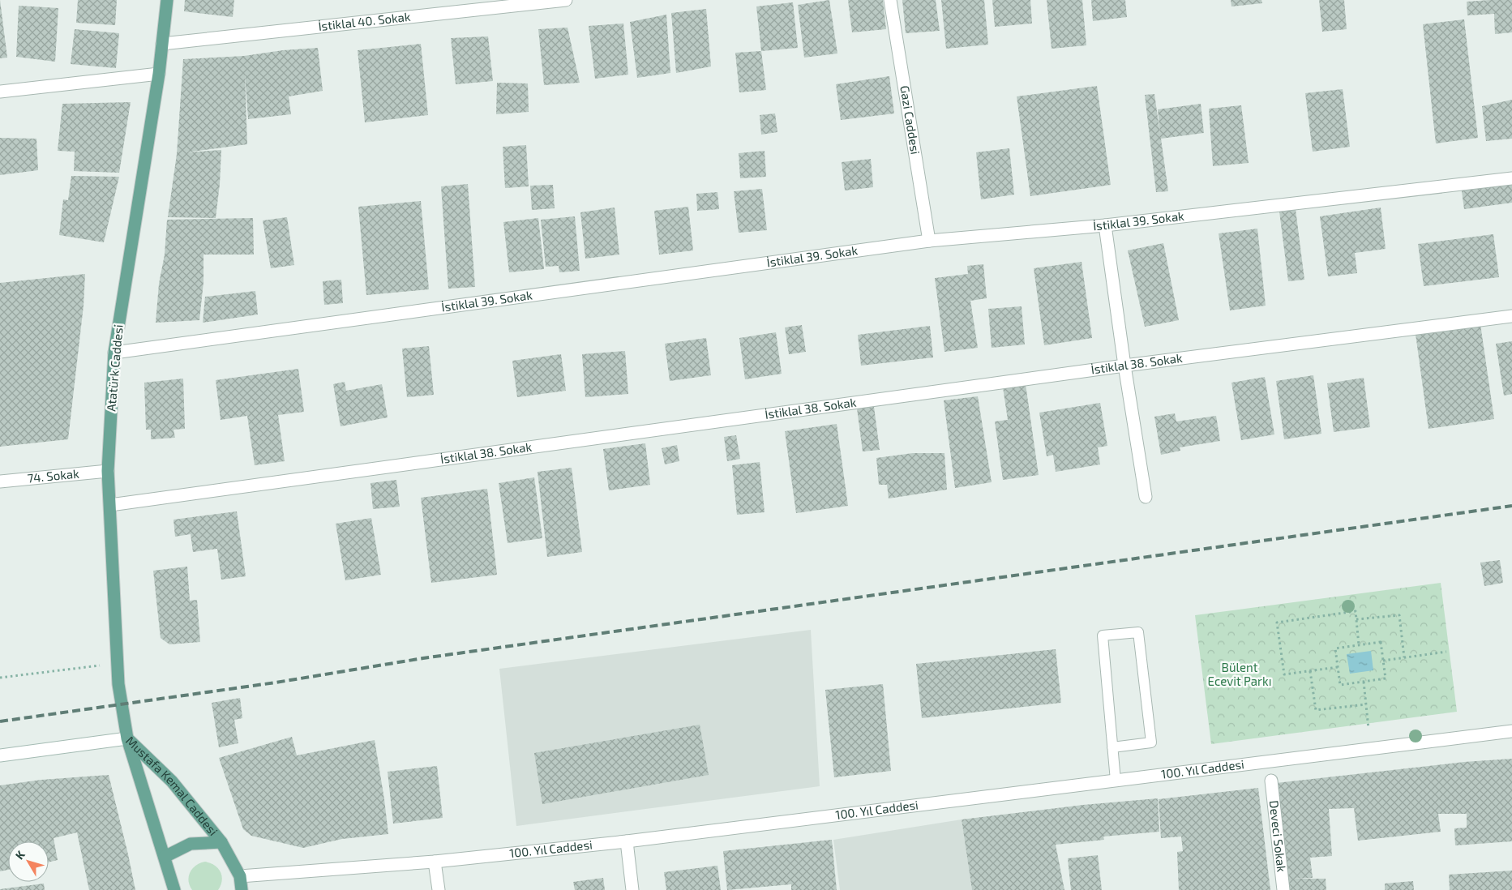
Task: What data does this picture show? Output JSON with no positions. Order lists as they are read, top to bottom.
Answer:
{
  "streets": {
    "main road": ["Atatürk Caddesi", "Mustafa Kemal Caddesi"],
    "street": [
      "İstiklal 40. Sokak",
      "Gazi Caddesi",
      "İstiklal 39. Sokak",
      "İstiklal 38. Sokak",
      "74. Sokak",
      "100. Yıl Caddesi",
      "Deveci Sokak"
    ]
  },
  "crossings": [
    ["İstiklal 40. Sokak", "Atatürk Caddesi"],
    ["Gazi Caddesi", "İstiklal 39. Sokak"],
    ["İstiklal 39. Sokak", "Atatürk Caddesi"],
    ["İstiklal 38. Sokak", "Atatürk Caddesi"],
    ["Atatürk Caddesi", "74. Sokak"],
    ["Atatürk Caddesi", "Mustafa Kemal Caddesi"],
    ["100. Yıl Caddesi", "Mustafa Kemal Caddesi"]
  ],
  "parks": ["Bülent Ecevit Parkı"],
  "north": "top left"
}
